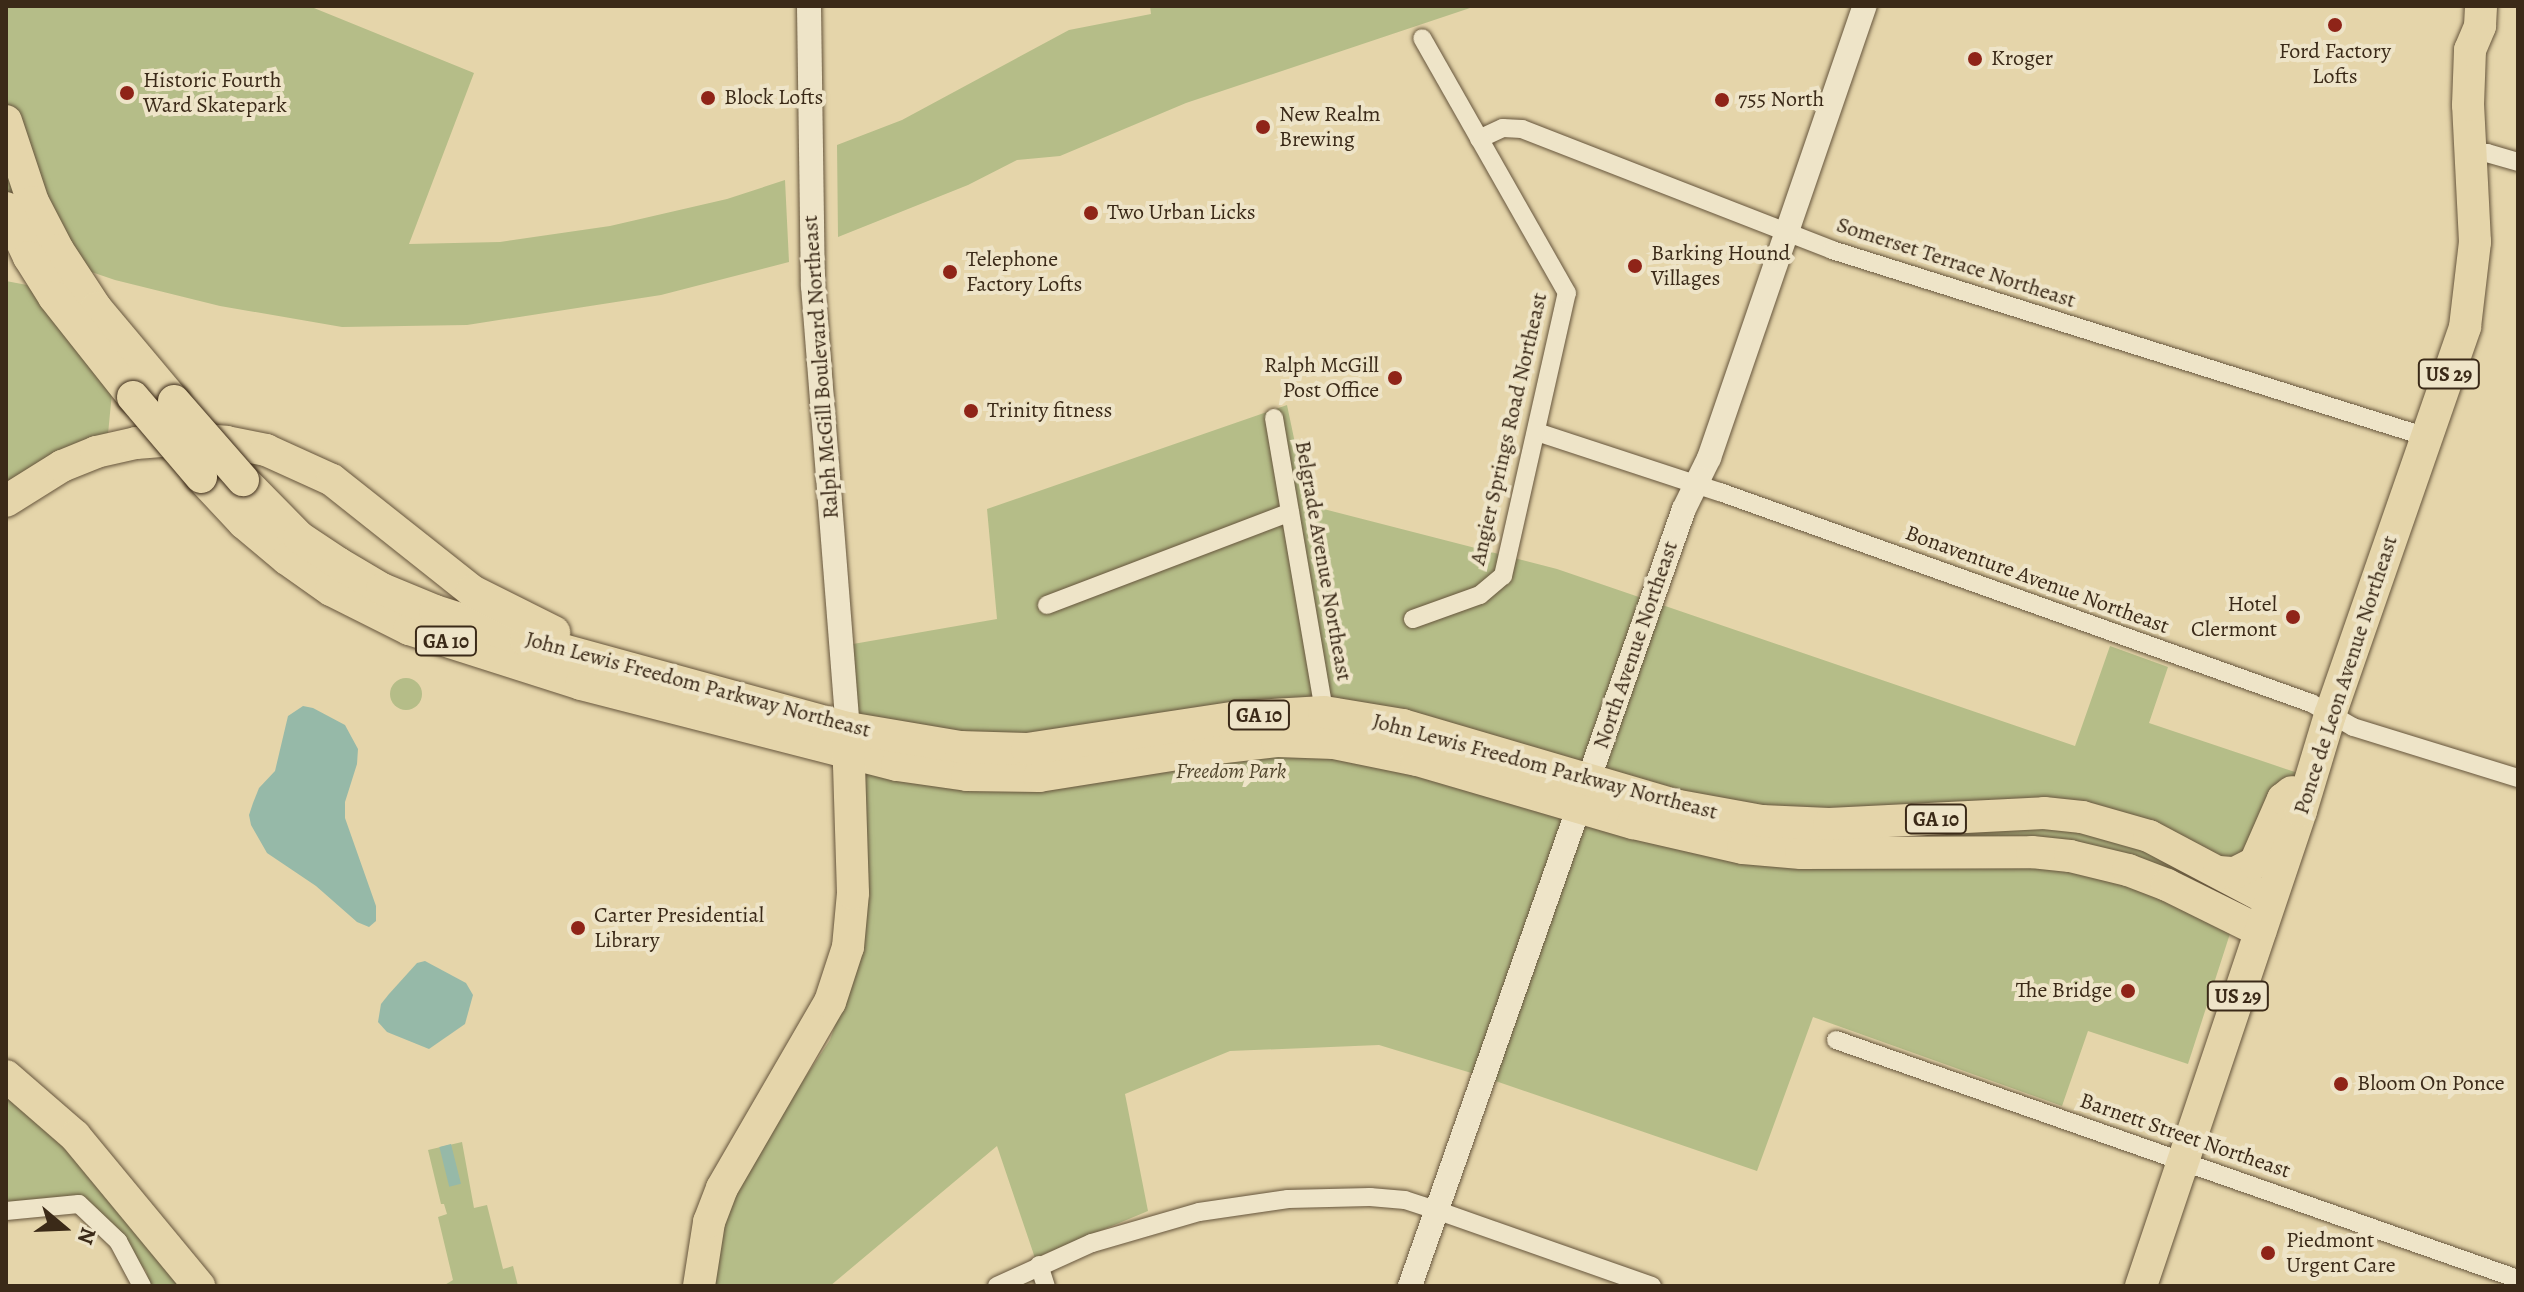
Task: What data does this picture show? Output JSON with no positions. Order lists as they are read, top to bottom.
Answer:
{
  "streets": {
    "highway": [
      "US 29",
      "GA 10",
      "Ponce de Leon Avenue Northeast",
      "John Lewis Freedom Parkway Northeast"
    ],
    "main road": ["Ralph McGill Boulevard Northeast", "North Avenue Northeast"],
    "street": [
      "Somerset Terrace Northeast",
      "Angier Springs Road Northeast",
      "Belgrade Avenue Northeast",
      "Bonaventure Avenue Northeast",
      "Barnett Street Northeast"
    ]
  },
  "crossings": [
    ["Somerset Terrace Northeast", "Angier Springs Road Northeast"],
    ["Somerset Terrace Northeast", "North Avenue Northeast"],
    ["Somerset Terrace Northeast", "Ponce de Leon Avenue Northeast"],
    ["Ralph McGill Boulevard Northeast", "John Lewis Freedom Parkway Northeast"],
    ["Angier Springs Road Northeast", "Bonaventure Avenue Northeast"],
    ["Belgrade Avenue Northeast", "John Lewis Freedom Parkway Northeast"],
    ["Bonaventure Avenue Northeast", "North Avenue Northeast"],
    ["Bonaventure Avenue Northeast", "Ponce de Leon Avenue Northeast"],
    ["North Avenue Northeast", "John Lewis Freedom Parkway Northeast"],
    ["Ponce de Leon Avenue Northeast", "John Lewis Freedom Parkway Northeast"],
    ["Ponce de Leon Avenue Northeast", "Barnett Street Northeast"]
  ],
  "parks": ["Freedom Park"],
  "places": [
    "Ford Factory Lofts",
    "Kroger",
    "Historic Fourth Ward Skatepark",
    "Block Lofts",
    "755 North",
    "New Realm Brewing",
    "Two Urban Licks",
    "Barking Hound Villages",
    "Telephone Factory Lofts",
    "Ralph McGill Post Office",
    "Trinity fitness",
    "Hotel Clermont",
    "Carter Presidential Library",
    "The Bridge",
    "Bloom On Ponce",
    "Piedmont Urgent Care"
  ],
  "north": "right"
}
